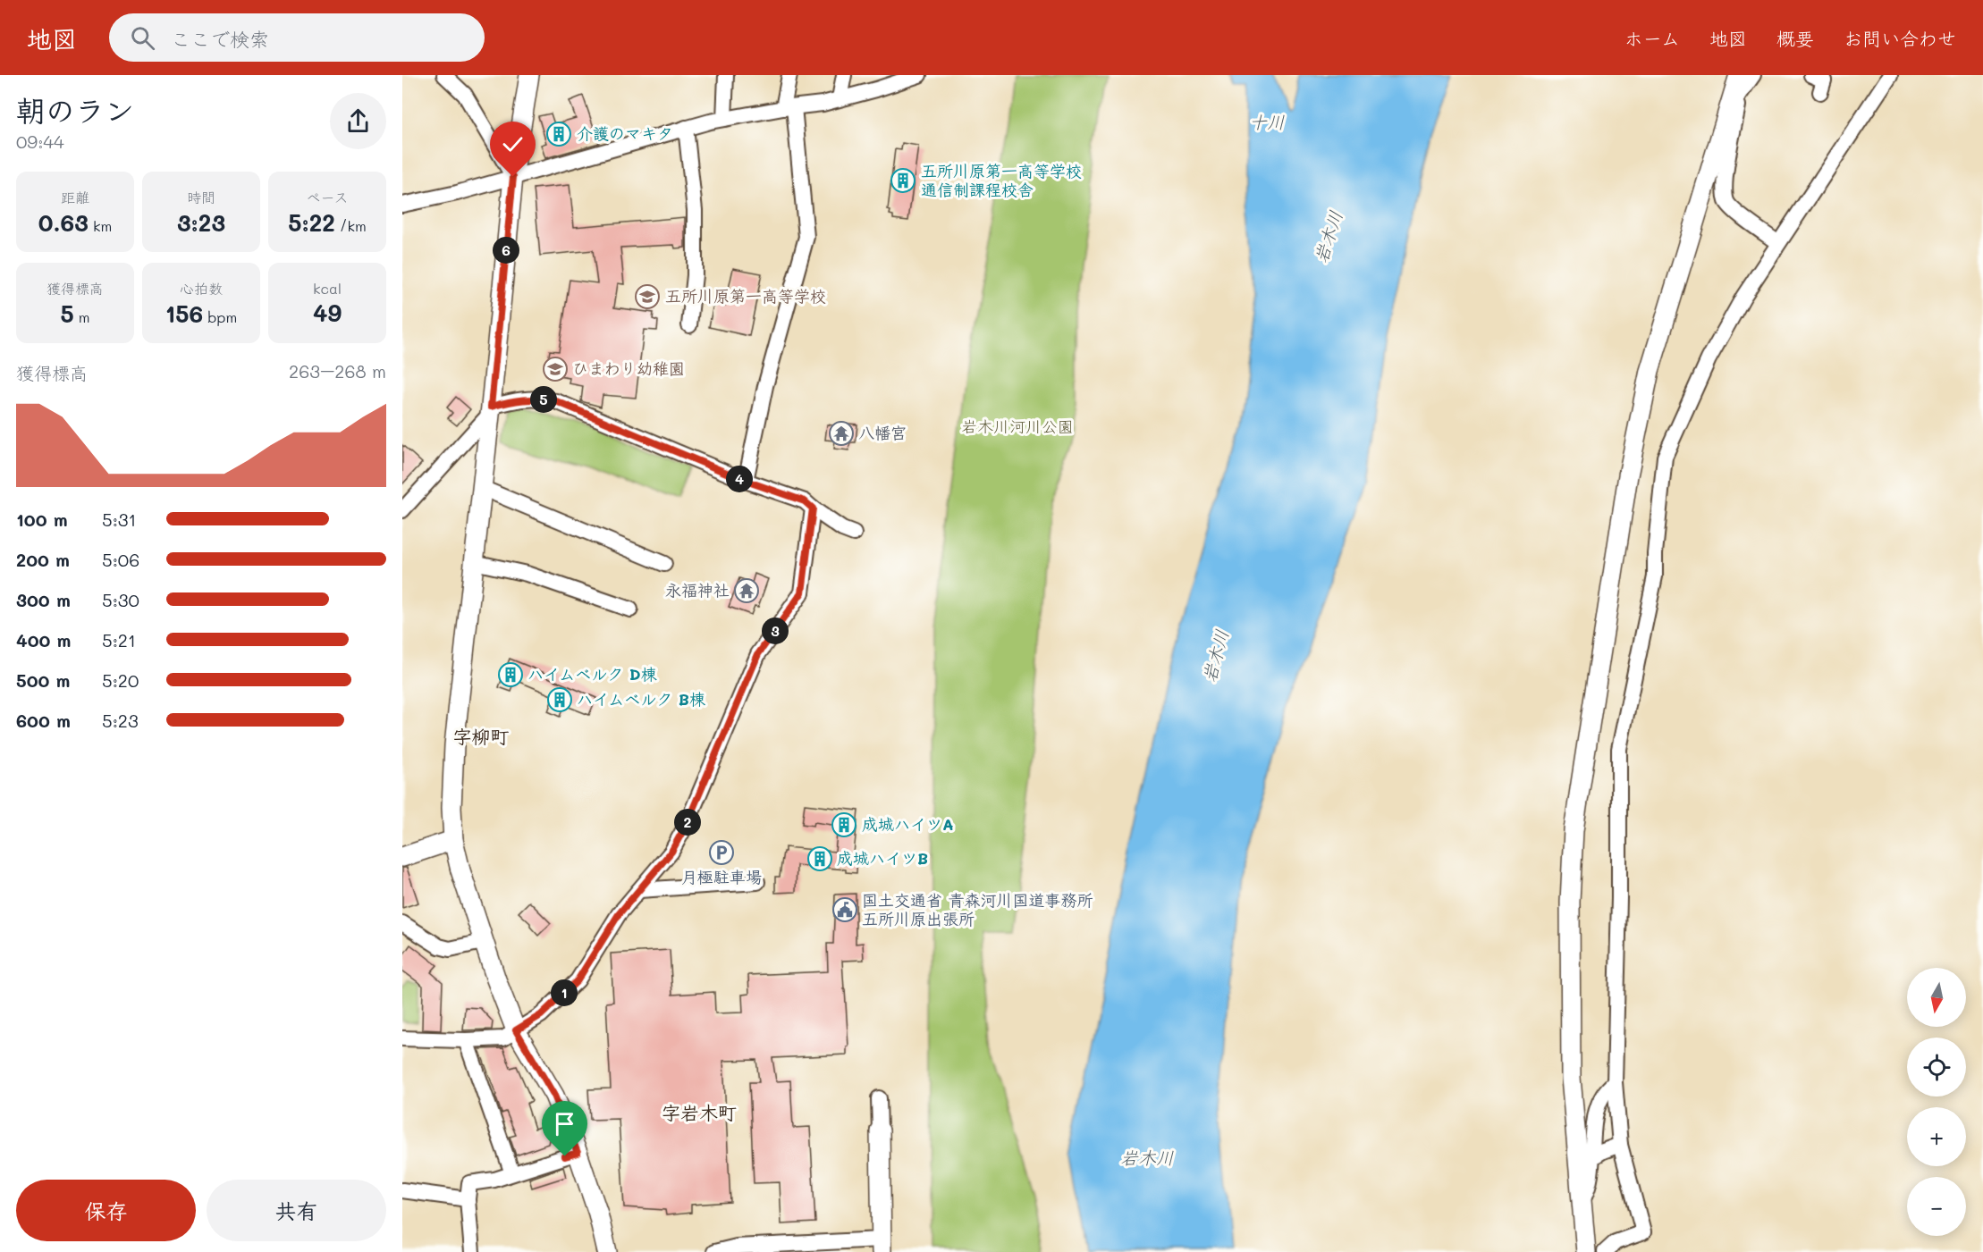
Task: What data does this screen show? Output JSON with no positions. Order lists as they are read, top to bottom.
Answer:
{
  "districts": ["字柳町", "字岩木町"],
  "water": ["十川", "岩木川"],
  "parks": ["岩木川河川公園"],
  "places": {
    "building": [
      "介護のマキタ",
      "五所川原第一高等学校 通信制課程校舎",
      "ハイムベルク D棟",
      "ハイムベルク B棟",
      "成城ハイツA",
      "成城ハイツB"
    ],
    "school or university": ["五所川原第一高等学校", "ひまわり幼稚園"],
    "temple": ["八幡宮", "永福神社"],
    "parking": ["月極駐車場"],
    "public building": ["国土交通省 青森河川国道事務所 五所川原出張所"]
  },
  "north": "bottom",
  "page": {
    "header": "地図",
    "search": "ここで検索",
    "nav": [
      "ホーム",
      "地図",
      "概要",
      "お問い合わせ"
    ],
    "heading": ["朝のラン", "09:44"],
    "stats": [
      ["距離", "0.63 km"],
      ["時間", "3:23"],
      ["ペース", "5:22 /km"],
      ["獲得標高", "5 m"],
      ["心拍数", "156 bpm"],
      ["kcal", "49"]
    ],
    "pins": [
      "6",
      "5",
      "4",
      "3",
      "2",
      "1"
    ],
    "chart": ["獲得標高", "263–268 m"],
    "list": [
      {
        "name": "100 m",
        "note": "5:31"
      },
      {
        "name": "200 m",
        "note": "5:06"
      },
      {
        "name": "300 m",
        "note": "5:30"
      },
      {
        "name": "400 m",
        "note": "5:21"
      },
      {
        "name": "500 m",
        "note": "5:20"
      },
      {
        "name": "600 m",
        "note": "5:23"
      }
    ],
    "map_buttons": ["+", "−"],
    "buttons": ["保存", "共有"]
  }
}
